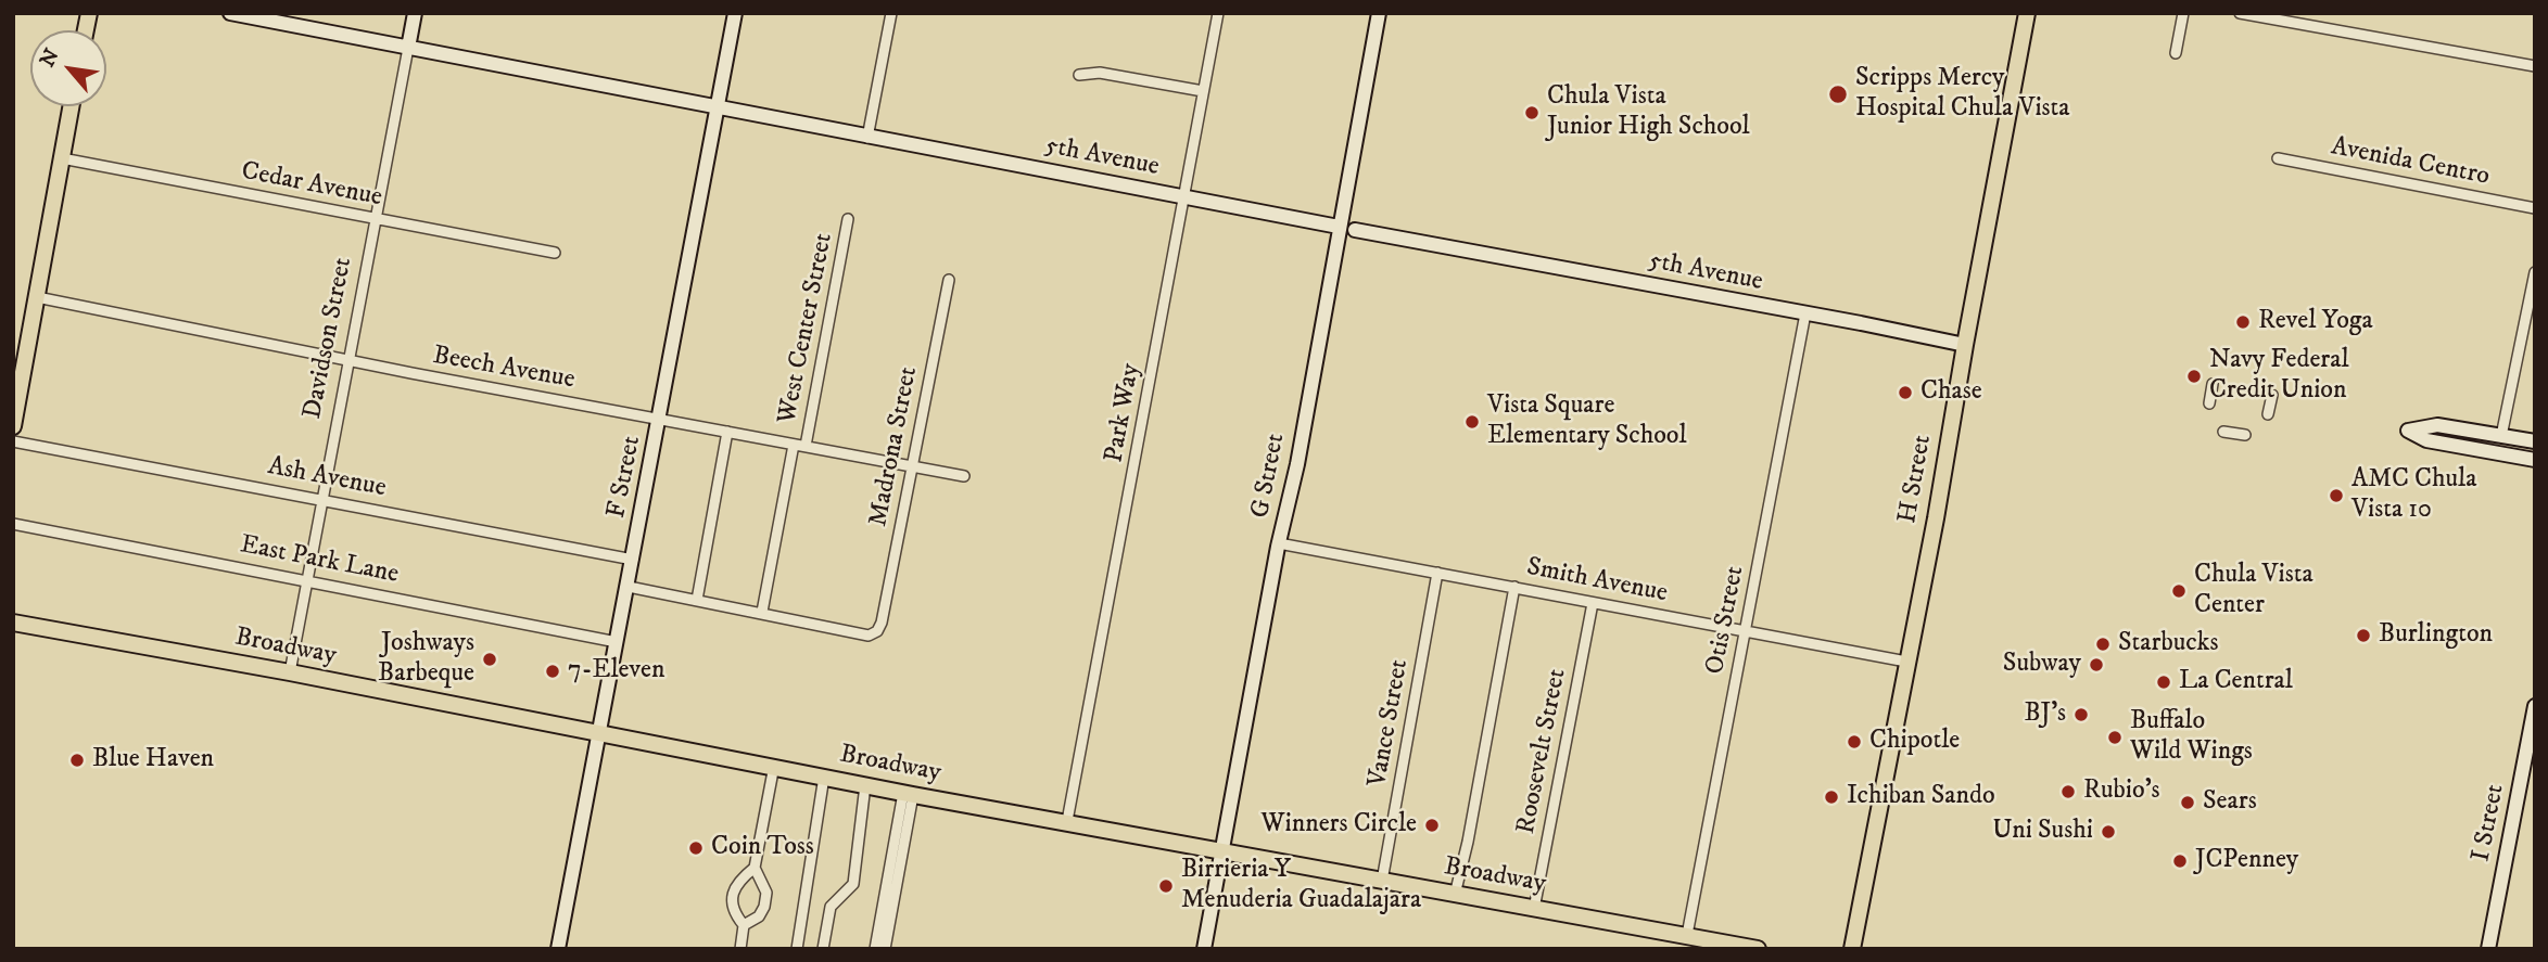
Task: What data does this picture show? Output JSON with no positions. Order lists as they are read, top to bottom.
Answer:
{
  "streets": {
    "main road": ["H Street", "Broadway"],
    "street": [
      "5th Avenue",
      "Avenida Centro",
      "Cedar Avenue",
      "West Center Street",
      "Davidson Street",
      "Beech Avenue",
      "Park Way",
      "Madrona Street",
      "G Street",
      "F Street",
      "Ash Avenue",
      "East Park Lane",
      "Smith Avenue",
      "Otis Street",
      "Vance Street",
      "Roosevelt Street",
      "I Street"
    ]
  },
  "crossings": [
    ["5th Avenue", "Davidson Street"],
    ["5th Avenue", "Park Way"],
    ["5th Avenue", "G Street"],
    ["5th Avenue", "F Street"],
    ["5th Avenue", "H Street"],
    ["5th Avenue", "Otis Street"],
    ["Cedar Avenue", "Davidson Street"],
    ["West Center Street", "Beech Avenue"],
    ["West Center Street", "Madrona Street"],
    ["Davidson Street", "Beech Avenue"],
    ["Davidson Street", "Ash Avenue"],
    ["Davidson Street", "East Park Lane"],
    ["Davidson Street", "Broadway"],
    ["Beech Avenue", "Madrona Street"],
    ["Beech Avenue", "F Street"],
    ["Park Way", "Broadway"],
    ["G Street", "Smith Avenue"],
    ["G Street", "Broadway"],
    ["F Street", "Ash Avenue"],
    ["F Street", "East Park Lane"],
    ["F Street", "Broadway"],
    ["H Street", "Smith Avenue"],
    ["Smith Avenue", "Otis Street"],
    ["Smith Avenue", "Vance Street"],
    ["Smith Avenue", "Roosevelt Street"],
    ["Otis Street", "Broadway"],
    ["Broadway", "Vance Street"],
    ["Broadway", "Roosevelt Street"]
  ],
  "places": [
    "Scripps Mercy Hospital Chula Vista",
    "Chula Vista Junior High School",
    "Revel Yoga",
    "Navy Federal Credit Union",
    "Chase",
    "Vista Square Elementary School",
    "AMC Chula Vista 10",
    "Chula Vista Center",
    "Burlington",
    "Starbucks",
    "Joshways Barbeque",
    "Subway",
    "7-Eleven",
    "La Central",
    "BJ's",
    "Buffalo Wild Wings",
    "Chipotle",
    "Blue Haven",
    "Rubio's",
    "Ichiban Sando",
    "Sears",
    "Winners Circle",
    "Uni Sushi",
    "Coin Toss",
    "JCPenney",
    "Birrieria Y Menuderia Guadalajara"
  ],
  "north": "top left"
}
